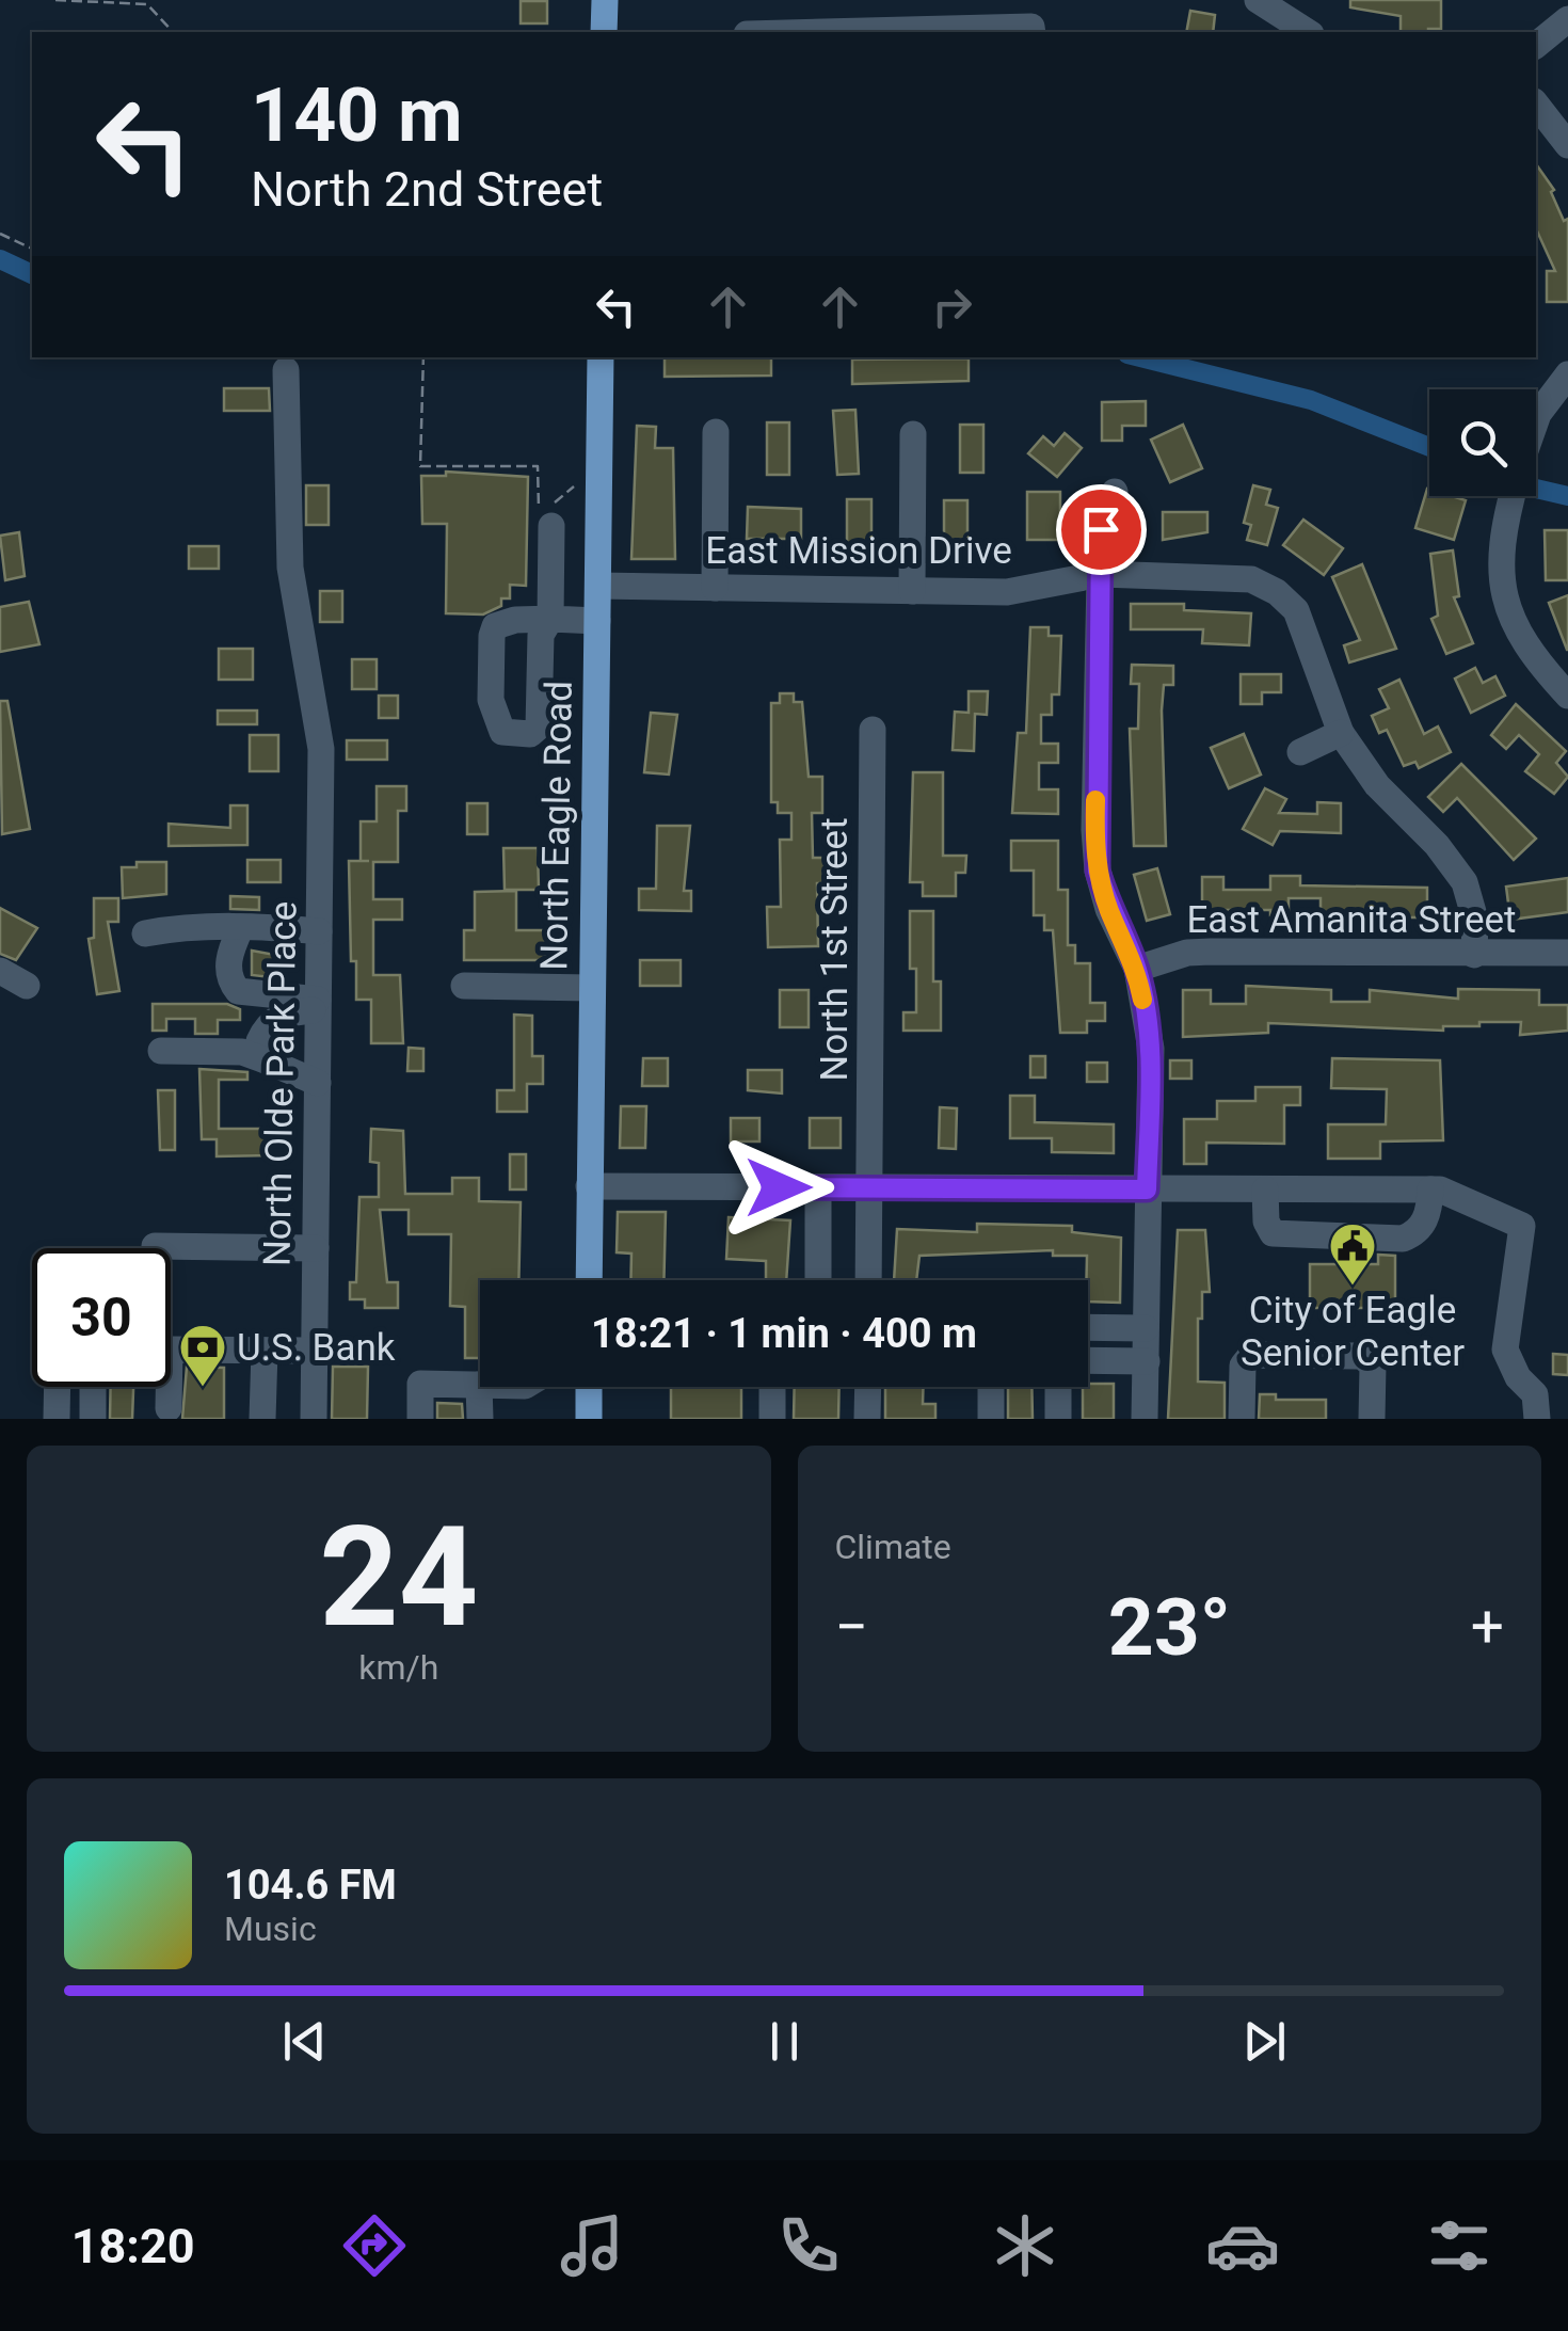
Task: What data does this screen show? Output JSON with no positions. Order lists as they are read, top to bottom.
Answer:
{
  "streets": {
    "main road": ["North Eagle Road"],
    "street": [
      "East Mission Drive",
      "East Amanita Street",
      "North 1st Street",
      "North Olde Park Place"
    ]
  },
  "crossings": [
    ["East Mission Drive", "North Eagle Road"],
    ["East Mission Drive", "East Amanita Street"]
  ],
  "places": {
    "public building": ["City of Eagle Senior Center"],
    "bank": ["U.S. Bank"]
  },
  "page": {
    "turn": ["140 m", "North 2nd Street"],
    "limit": "30",
    "trip": "18:21 · 1 min · 400 m",
    "tile": [
      ["24", "km/h"],
      "Climate"
    ],
    "heat": ["−", "23°", "+"],
    "song": ["104.6 FM", "Music"],
    "tabs": "18:20"
  }
}
